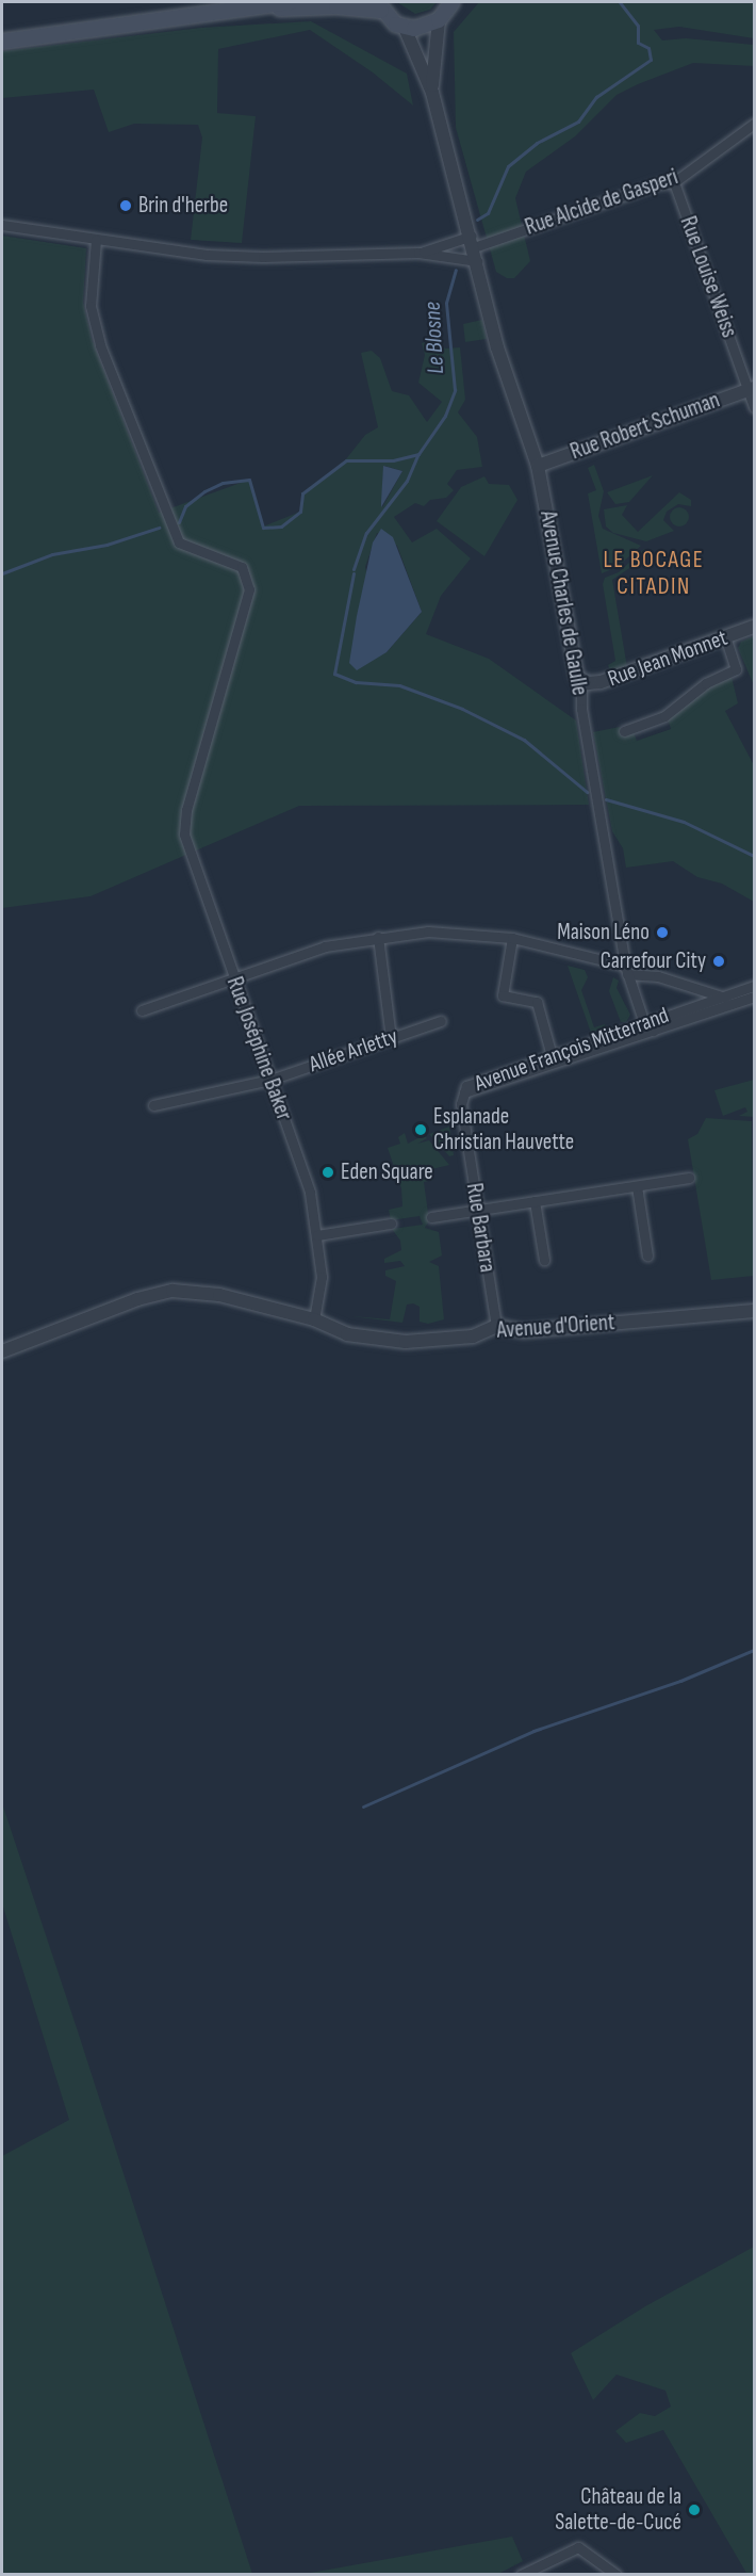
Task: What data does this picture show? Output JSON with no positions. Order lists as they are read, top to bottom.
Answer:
{
  "streets": {
    "street": [
      "Rue Alcide de Gasperi",
      "Rue Louise Weiss",
      "Rue Robert Schuman",
      "Avenue Charles de Gaulle",
      "Rue Jean Monnet",
      "Rue Joséphine Baker",
      "Avenue François Mitterrand",
      "Allée Arletty",
      "Rue Barbara",
      "Avenue d'Orient"
    ]
  },
  "crossings": [
    ["Rue Alcide de Gasperi", "Rue Louise Weiss"],
    ["Rue Alcide de Gasperi", "Avenue Charles de Gaulle"],
    ["Rue Louise Weiss", "Rue Robert Schuman"],
    ["Rue Robert Schuman", "Avenue Charles de Gaulle"],
    ["Avenue Charles de Gaulle", "Rue Jean Monnet"],
    ["Avenue Charles de Gaulle", "Avenue François Mitterrand"],
    ["Rue Joséphine Baker", "Allée Arletty"],
    ["Rue Joséphine Baker", "Avenue d'Orient"],
    ["Avenue François Mitterrand", "Rue Barbara"],
    ["Rue Barbara", "Avenue d'Orient"]
  ],
  "districts": ["LE BOCAGE CITADIN"],
  "water": ["Le Blosne"],
  "places": [
    "Brin d'herbe",
    "Maison Léno",
    "Carrefour City",
    "Esplanade Christian Hauvette",
    "Eden Square",
    "Château de la Salette-de-Cucé"
  ]
}
